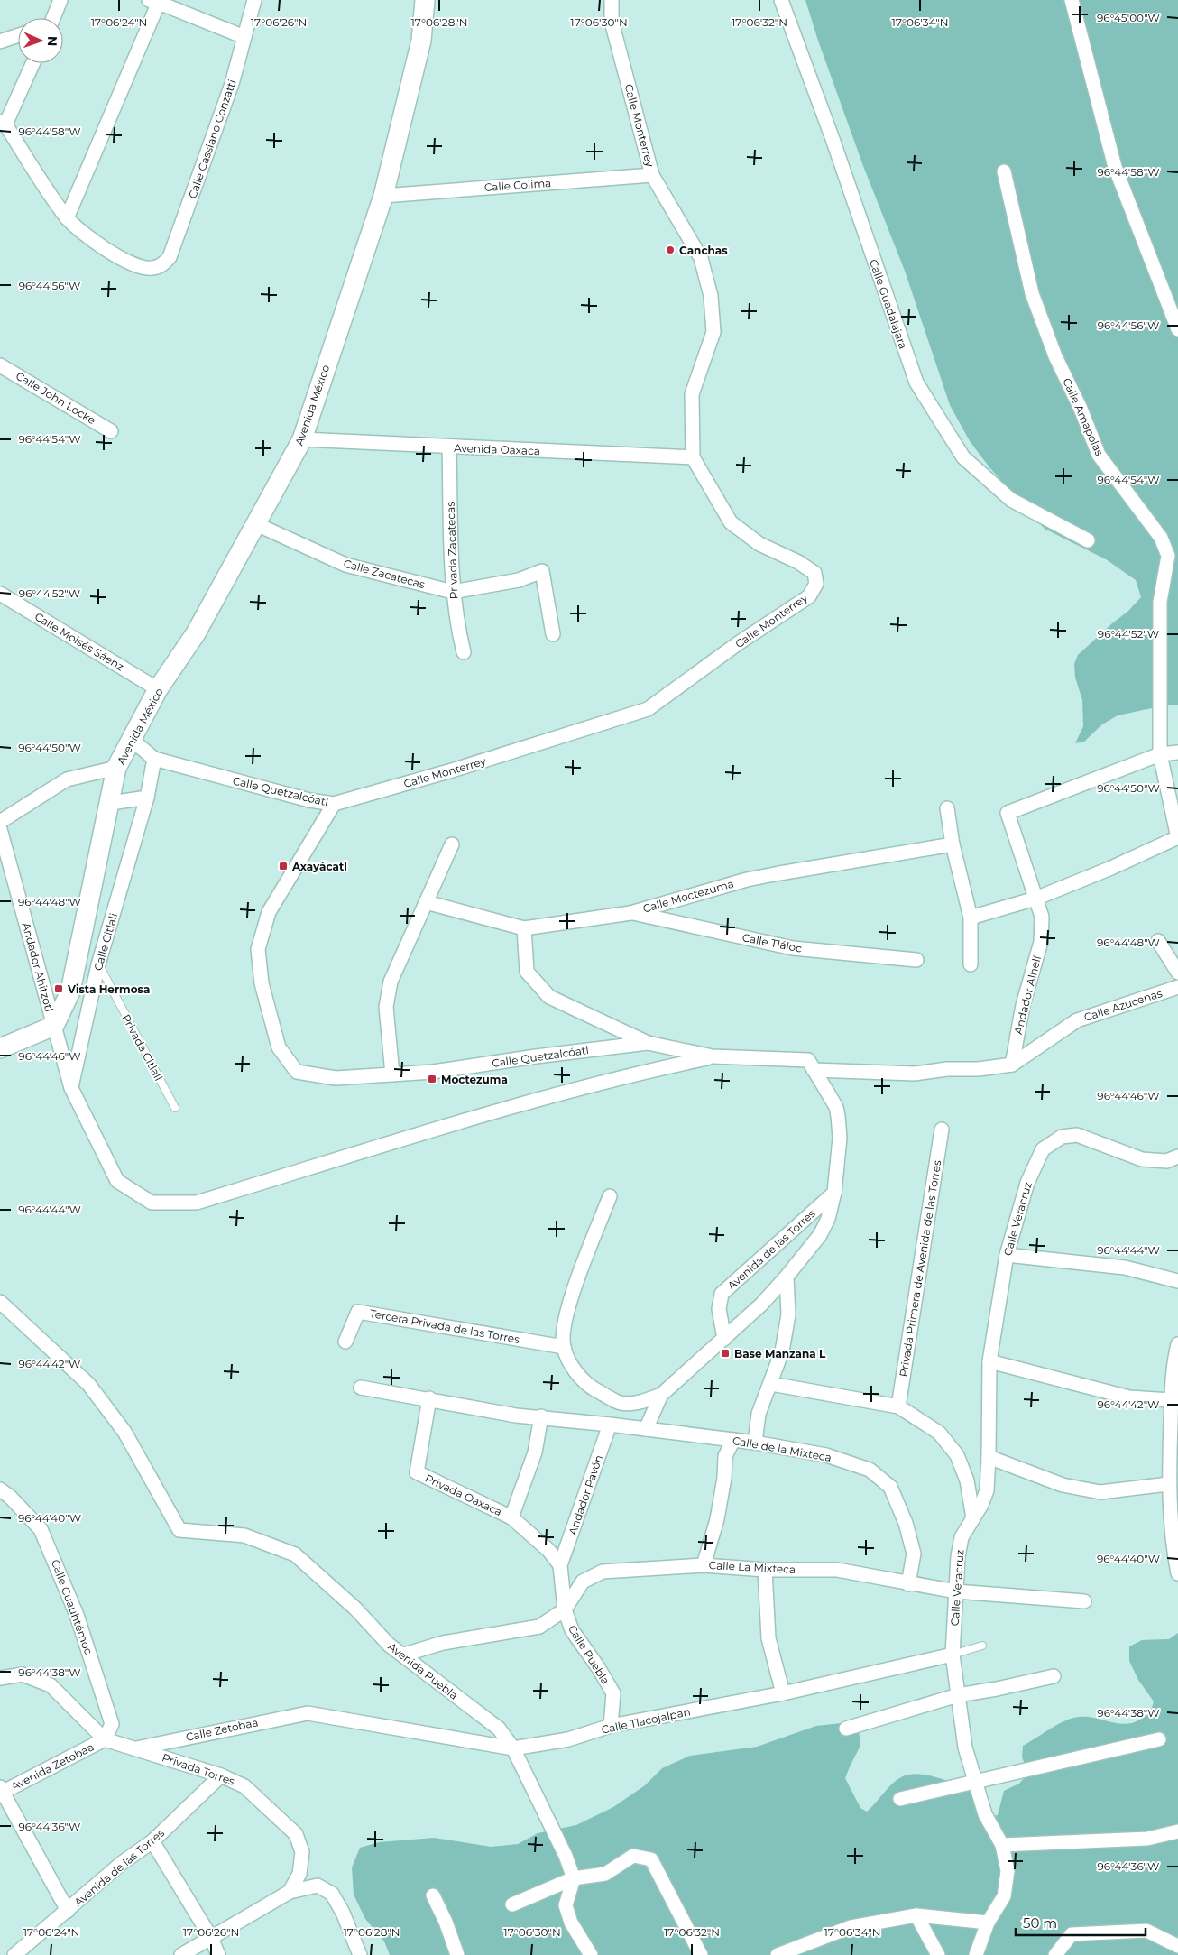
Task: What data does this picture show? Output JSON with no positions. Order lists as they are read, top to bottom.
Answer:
{
  "streets": {
    "street": [
      "Calle Monterrey",
      "Calle Cassiano Conzatti",
      "Calle Colima",
      "Calle Guadalajara",
      "Calle John Locke",
      "Avenida México",
      "Calle Amapolas",
      "Avenida Oaxaca",
      "Privada Zacatecas",
      "Calle Zacatecas",
      "Calle Moisés Sáenz",
      "Calle Quetzalcóatl",
      "Calle Moctezuma",
      "Calle Citlali",
      "Calle Tláloc",
      "Andador Ahitzotl",
      "Andador Alhelí",
      "Calle Azucenas",
      "Calle Veracruz",
      "Avenida de las Torres",
      "Privada Primera de Avenida de las Torres",
      "Tercera Privada de las Torres",
      "Calle de la Mixteca",
      "Privada Oaxaca",
      "Andador Pavón",
      "Calle La Mixteca",
      "Calle Cuauhtémoc",
      "Calle Puebla",
      "Avenida Puebla",
      "Calle Tlacojalpan",
      "Calle Zetobaa",
      "Avenida Zetobaa",
      "Privada Torres"
    ],
    "lane": ["Privada Citlali"]
  },
  "crossings": [
    ["Calle Monterrey", "Calle Colima"],
    ["Calle Monterrey", "Avenida Oaxaca"],
    ["Calle Monterrey", "Calle Quetzalcóatl"],
    ["Calle Colima", "Avenida México"],
    ["Avenida México", "Avenida Oaxaca"],
    ["Avenida México", "Calle Zacatecas"],
    ["Avenida México", "Calle Moisés Sáenz"],
    ["Calle Amapolas", "Andador Alhelí"],
    ["Avenida Oaxaca", "Privada Zacatecas"],
    ["Privada Zacatecas", "Calle Zacatecas"],
    ["Calle Quetzalcóatl", "Avenida de las Torres"],
    ["Calle Moctezuma", "Calle Tláloc"],
    ["Calle Citlali", "Privada Citlali"],
    ["Andador Alhelí", "Calle Azucenas"],
    ["Calle Azucenas", "Avenida de las Torres"],
    ["Calle Veracruz", "Calle La Mixteca"],
    ["Calle Veracruz", "Calle Tlacojalpan"],
    ["Avenida de las Torres", "Privada Torres"],
    ["Calle de la Mixteca", "Privada Oaxaca"],
    ["Calle de la Mixteca", "Andador Pavón"],
    ["Calle de la Mixteca", "Calle La Mixteca"],
    ["Privada Oaxaca", "Andador Pavón"],
    ["Calle La Mixteca", "Calle Puebla"],
    ["Calle La Mixteca", "Avenida Puebla"],
    ["Calle Cuauhtémoc", "Avenida Zetobaa"],
    ["Calle Cuauhtémoc", "Privada Torres"],
    ["Calle Puebla", "Calle Tlacojalpan"],
    ["Avenida Puebla", "Calle Tlacojalpan"],
    ["Calle Tlacojalpan", "Calle Zetobaa"],
    ["Calle Zetobaa", "Privada Torres"],
    ["Avenida Zetobaa", "Privada Torres"]
  ],
  "places": {
    "other": ["Canchas"],
    "transit": [
      "Axayácatl",
      "Vista Hermosa",
      "Moctezuma",
      "Base Manzana L"
    ]
  },
  "scale_bar": "50 m",
  "north": "right",
  "coordinates": [
    "96°45'00\"W",
    "17°06'24\"N",
    "17°06'26\"N",
    "17°06'28\"N",
    "17°06'30\"N",
    "17°06'32\"N",
    "17°06'34\"N",
    "96°44'58\"W",
    "96°44'56\"W",
    "96°44'54\"W",
    "96°44'52\"W",
    "96°44'50\"W",
    "96°44'48\"W",
    "96°44'46\"W",
    "96°44'44\"W",
    "96°44'42\"W",
    "96°44'40\"W",
    "96°44'38\"W",
    "96°44'36\"W"
  ]
}
